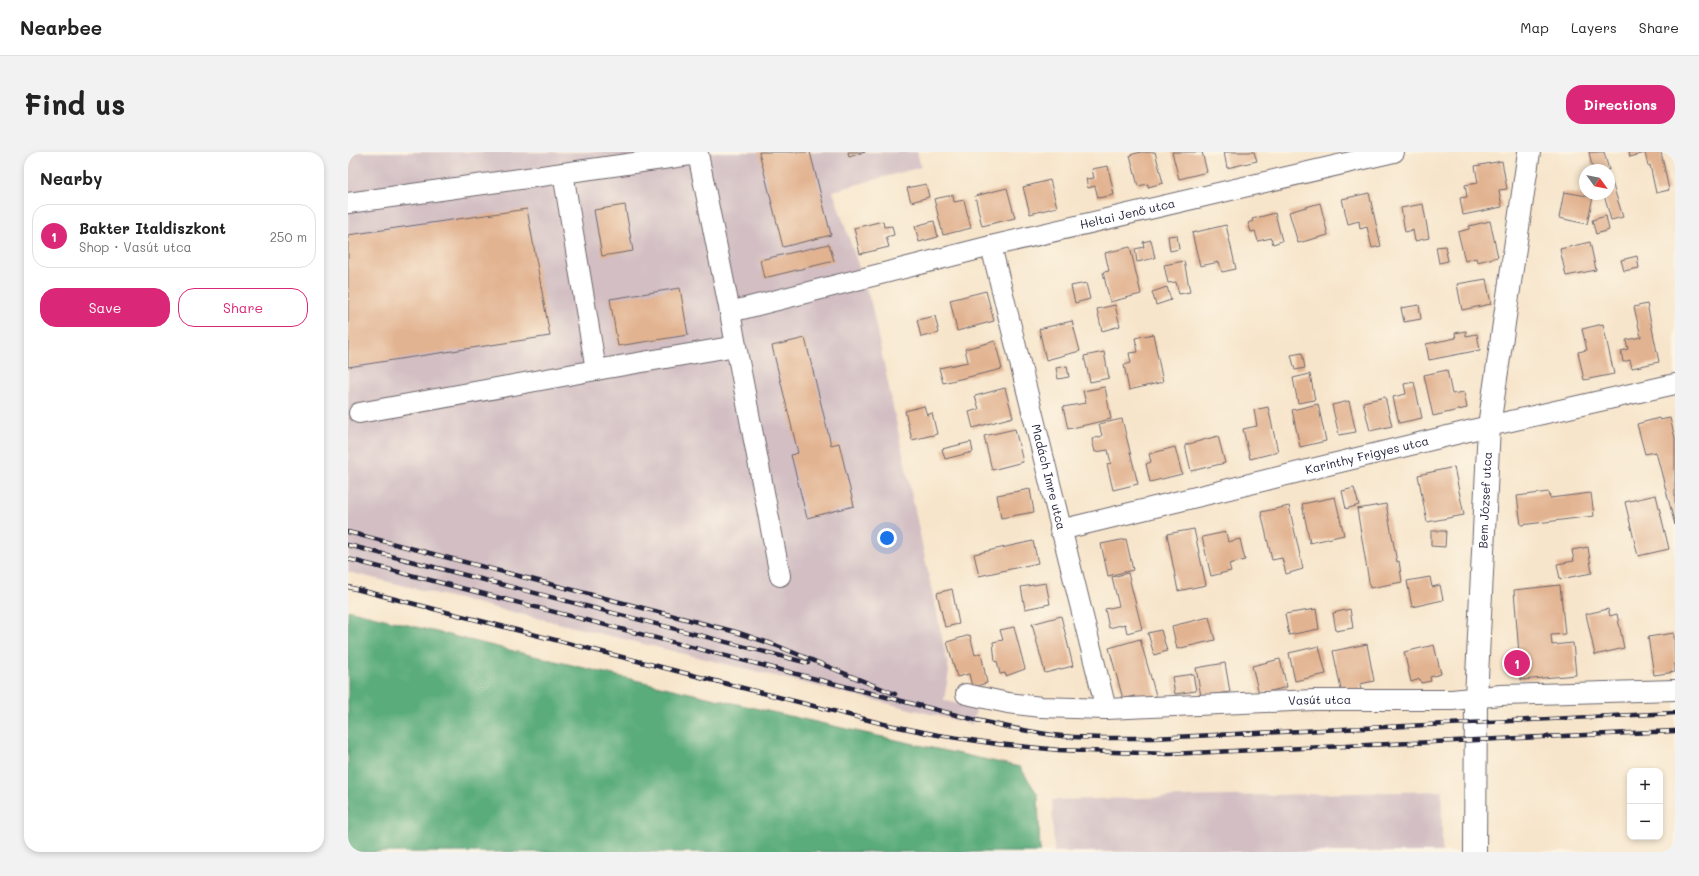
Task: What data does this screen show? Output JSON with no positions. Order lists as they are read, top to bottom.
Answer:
{
  "streets": {
    "main road": ["Bem József utca"],
    "street": [
      "Heltai Jenő utca",
      "Karinthy Frigyes utca",
      "Madách Imre utca",
      "Vasút utca"
    ]
  },
  "crossings": [
    ["Heltai Jenő utca", "Madách Imre utca"],
    ["Karinthy Frigyes utca", "Madách Imre utca"],
    ["Karinthy Frigyes utca", "Bem József utca"],
    ["Madách Imre utca", "Vasút utca"],
    ["Bem József utca", "Vasút utca"]
  ],
  "north": "bottom right",
  "page": {
    "header": "Nearbee",
    "nav": ["Map", "Layers", "Share"],
    "buttons": [
      "Directions",
      ["Save", "Share"]
    ],
    "title": "Find us",
    "heading": "Nearby",
    "list": [
      {
        "mark": "1",
        "name": "Bakter Italdiszkont",
        "note": "Shop · Vasút utca",
        "value": "250 m"
      }
    ],
    "pins": "1",
    "map_buttons": ["+", "−"]
  }
}
